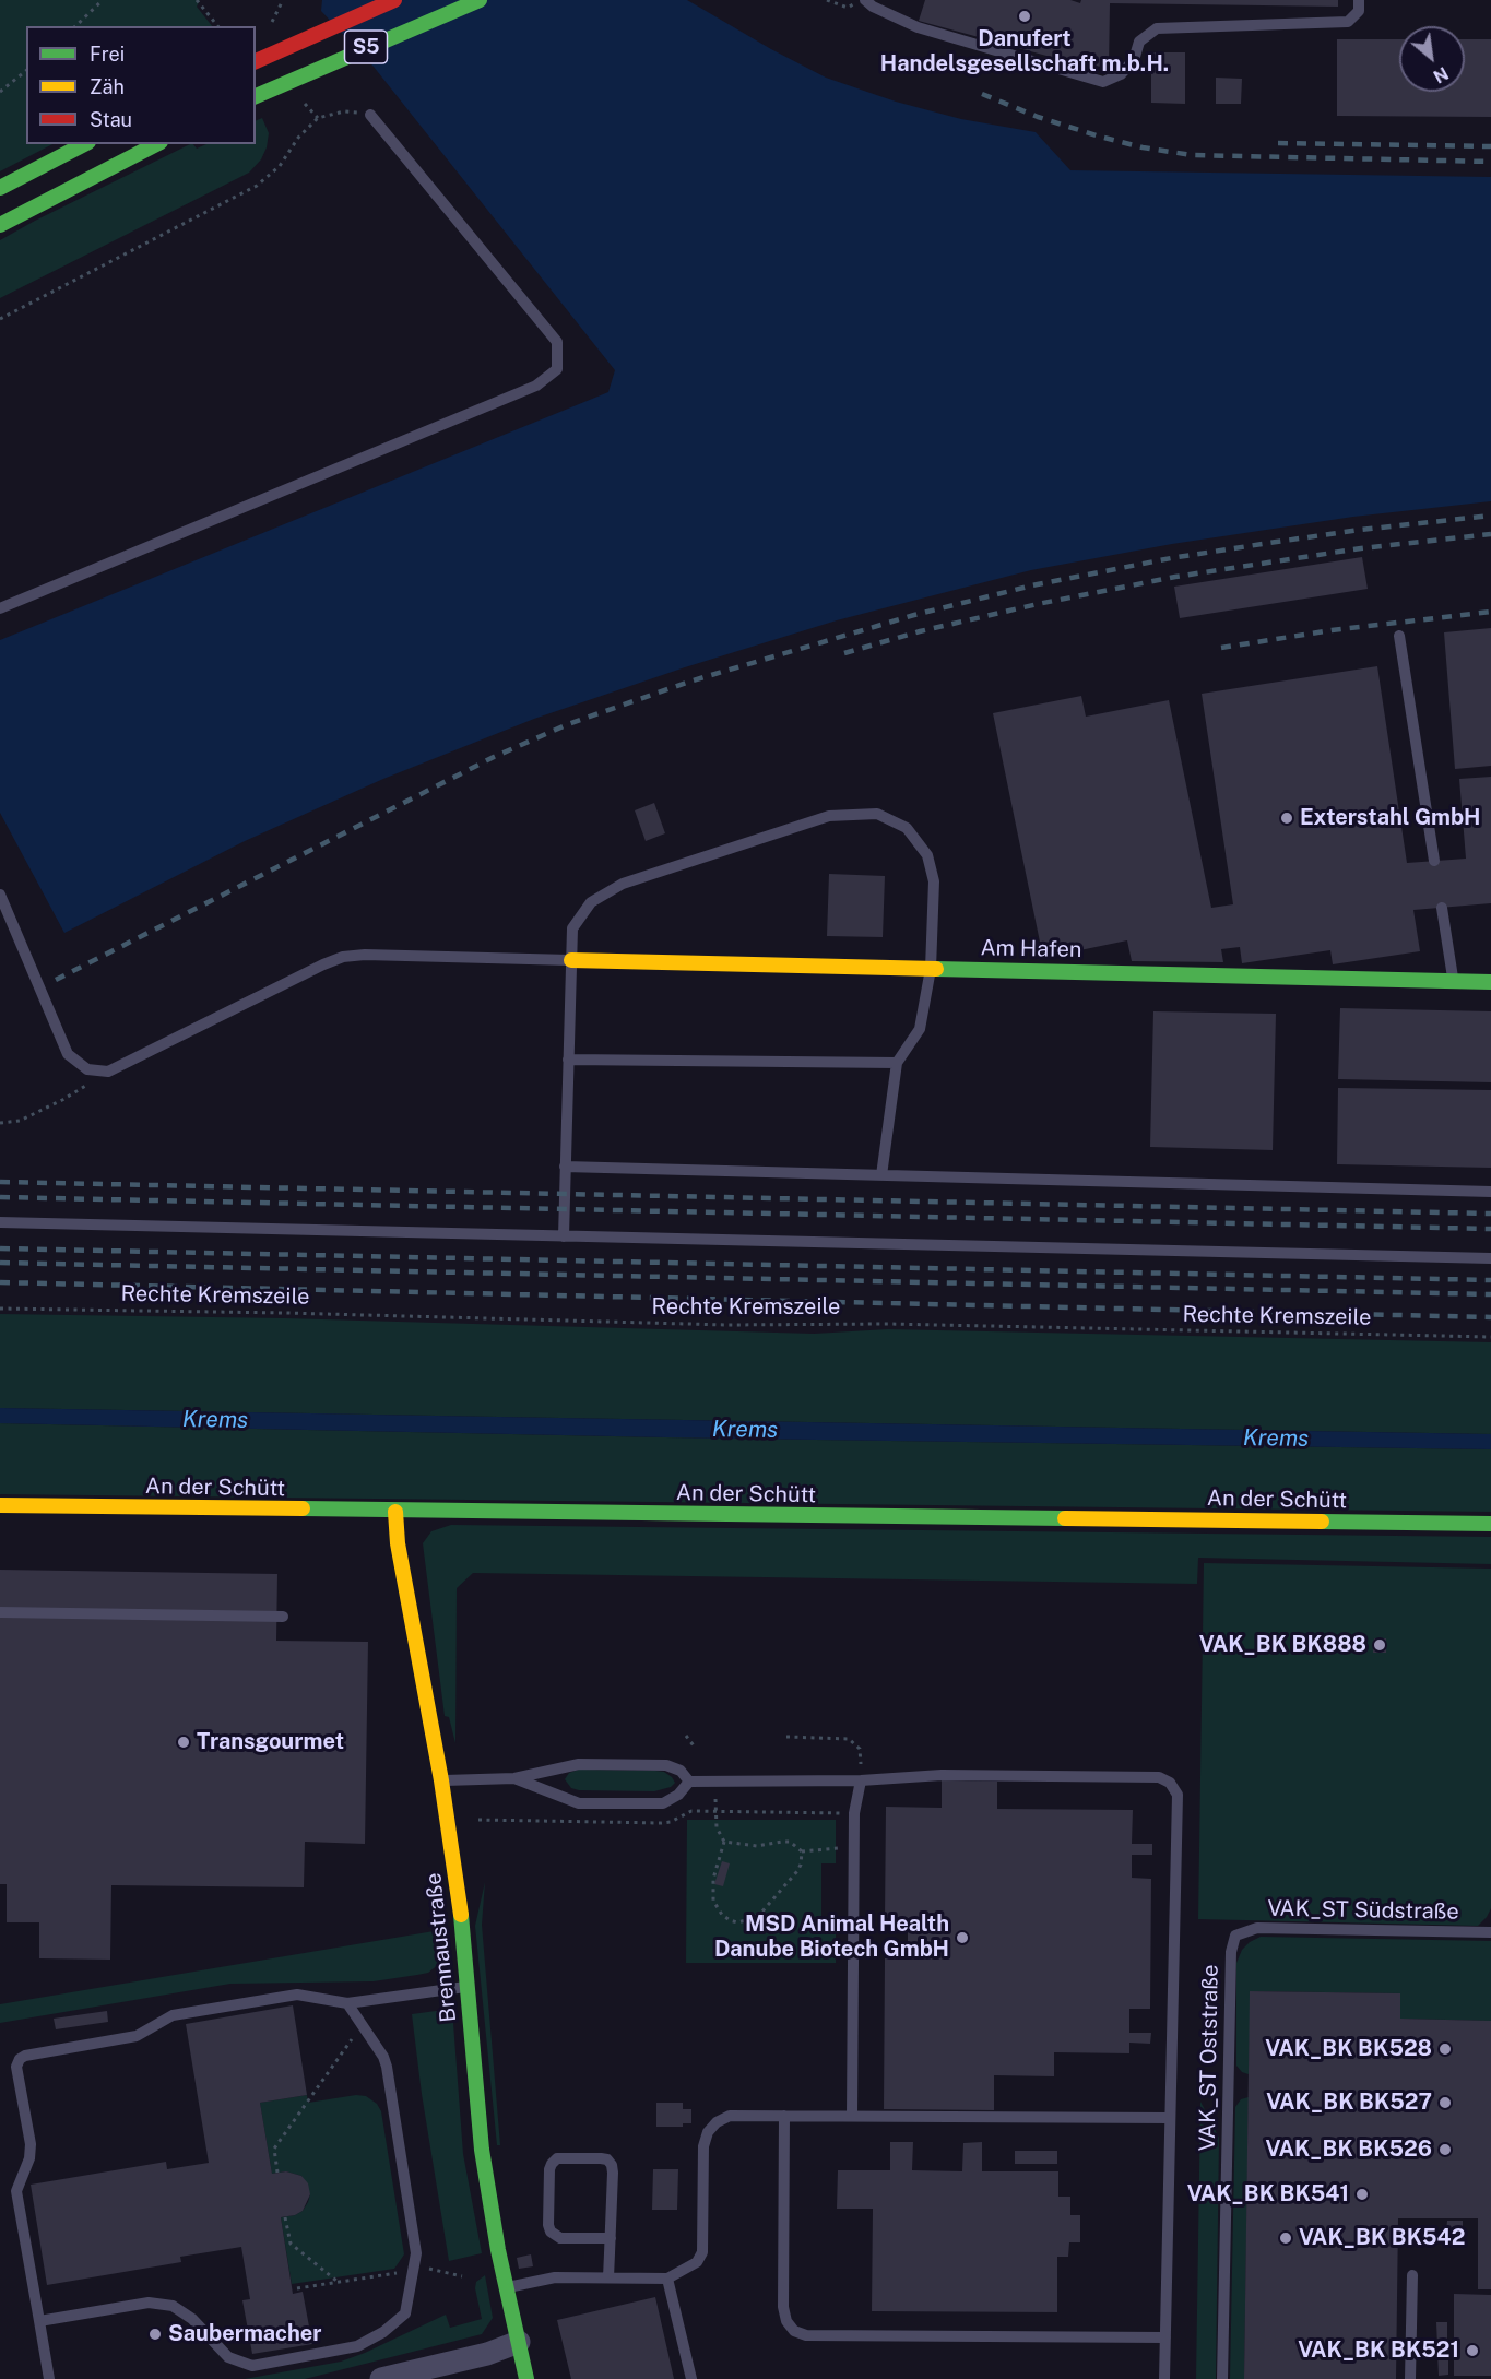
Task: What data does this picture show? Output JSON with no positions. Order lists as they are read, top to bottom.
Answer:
{
  "streets": {
    "main road": [
      "S5",
      "Am Hafen",
      "An der Schütt",
      "Brennaustraße"
    ],
    "lane": ["VAK_ST Südstraße", "VAK_ST Oststraße"],
    "path": ["Rechte Kremszeile"]
  },
  "crossings": [
    ["An der Schütt", "Brennaustraße"],
    ["VAK_ST Südstraße", "VAK_ST Oststraße"]
  ],
  "water": ["Krems"],
  "places": [
    "Danufert Handelsgesellschaft m.b.H.",
    "Exterstahl GmbH",
    "VAK_BK BK888",
    "Transgourmet",
    "MSD Animal Health Danube Biotech GmbH",
    "VAK_BK BK528",
    "VAK_BK BK527",
    "VAK_BK BK526",
    "VAK_BK BK541",
    "VAK_BK BK542",
    "Saubermacher",
    "VAK_BK BK521"
  ],
  "legend": ["Frei", "Zäh", "Stau"],
  "north": "bottom right"
}
